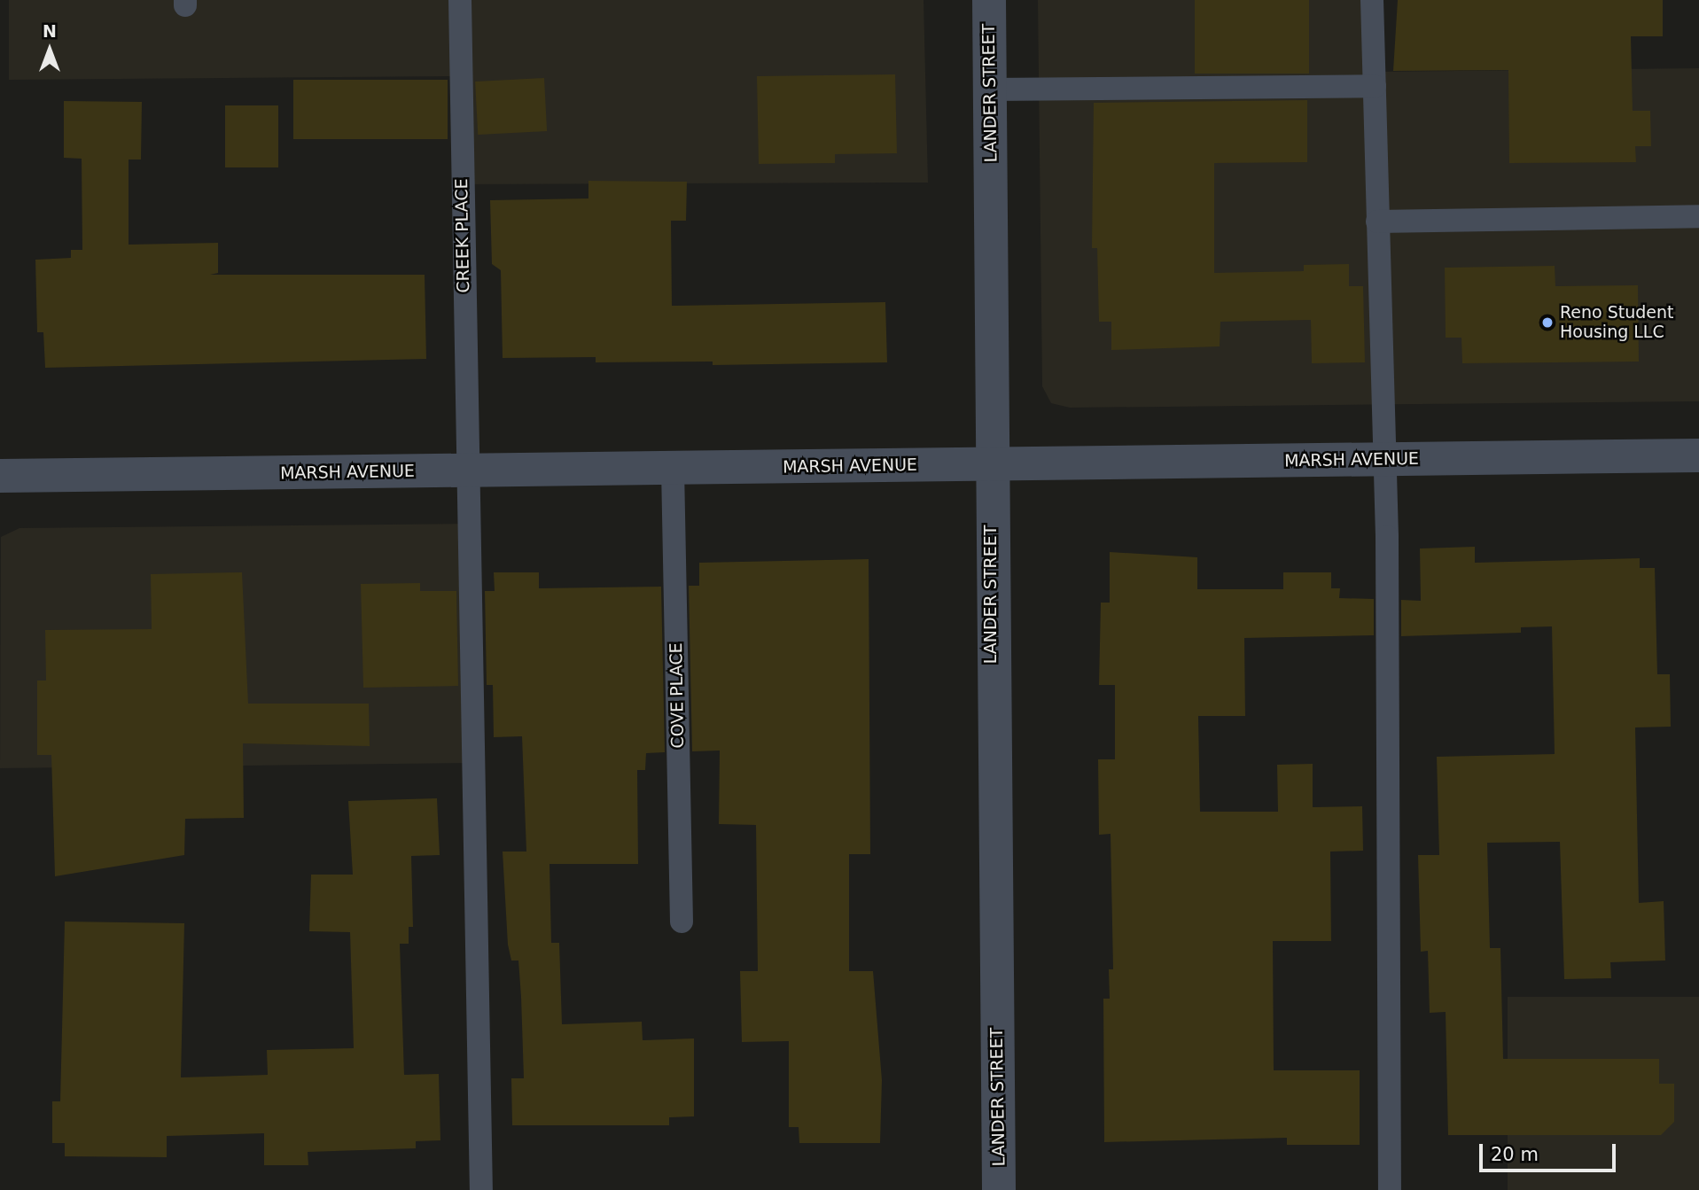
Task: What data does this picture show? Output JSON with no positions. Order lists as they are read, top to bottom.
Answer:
{
  "streets": {
    "street": ["LANDER STREET", "MARSH AVENUE"],
    "lane": ["CREEK PLACE", "COVE PLACE"]
  },
  "crossings": [
    ["LANDER STREET", "MARSH AVENUE"],
    ["CREEK PLACE", "MARSH AVENUE"],
    ["MARSH AVENUE", "COVE PLACE"]
  ],
  "places": ["Reno Student Housing LLC"],
  "scale_bar": "20 m",
  "north": "top"
}
